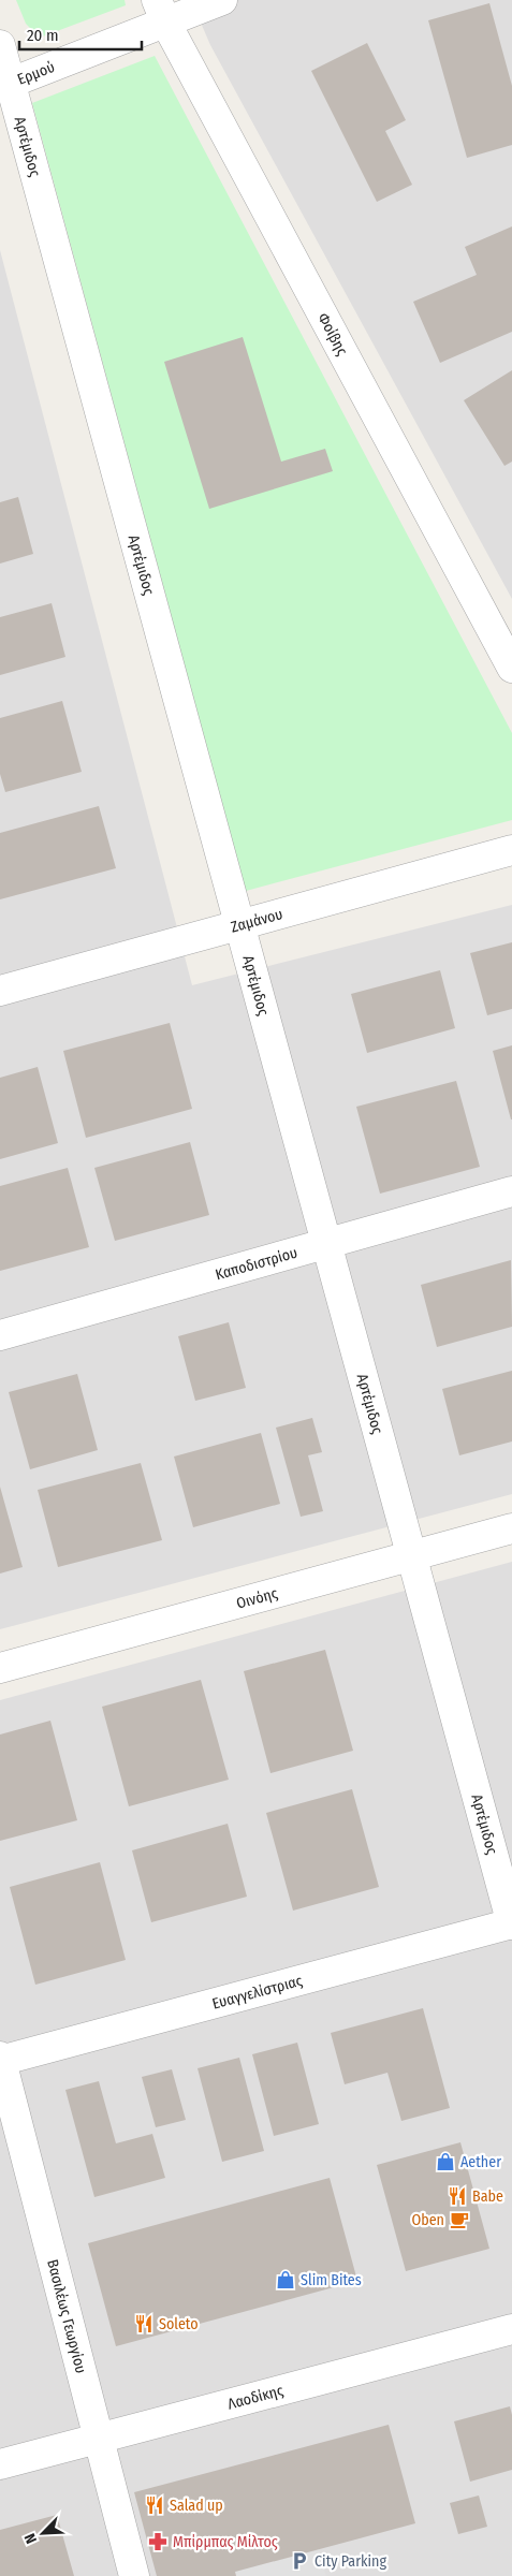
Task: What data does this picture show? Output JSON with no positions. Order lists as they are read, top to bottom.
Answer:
{
  "streets": {
    "street": [
      "Ερμού",
      "Αρτέμιδος",
      "Φοίβης",
      "Ζαμάνου",
      "Καποδιστρίου",
      "Οινόης",
      "Ευαγγελίστριας",
      "Βασιλέως Γεωργίου",
      "Λαοδίκης"
    ]
  },
  "crossings": [
    ["Ερμού", "Αρτέμιδος"],
    ["Ερμού", "Φοίβης"],
    ["Αρτέμιδος", "Ζαμάνου"],
    ["Αρτέμιδος", "Καποδιστρίου"],
    ["Αρτέμιδος", "Οινόης"],
    ["Αρτέμιδος", "Ευαγγελίστριας"],
    ["Ευαγγελίστριας", "Βασιλέως Γεωργίου"],
    ["Βασιλέως Γεωργίου", "Λαοδίκης"]
  ],
  "places": {
    "shop": ["Aether", "Slim Bites"],
    "restaurant": ["Babe", "Soleto", "Salad up"],
    "cafe": ["Oben"],
    "pharmacy": ["Μπίρμπας Μίλτος"],
    "parking": ["City Parking"]
  },
  "scale_bar": "20 m",
  "north": "bottom left"
}
